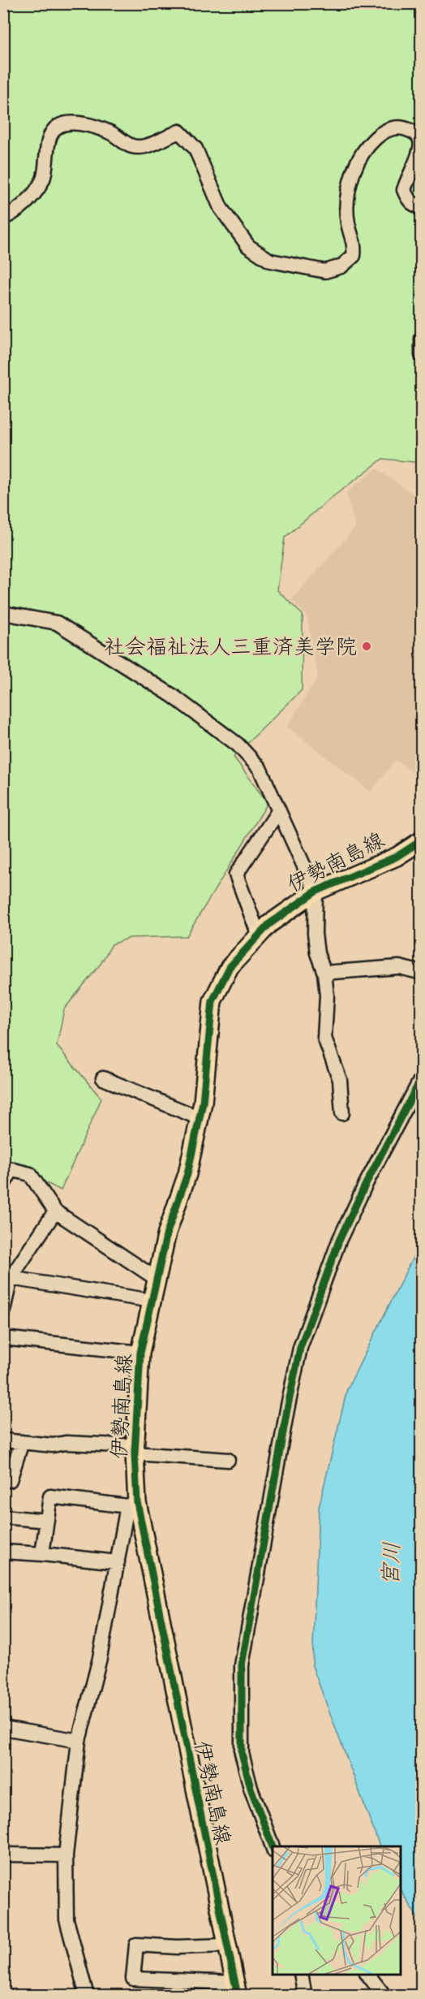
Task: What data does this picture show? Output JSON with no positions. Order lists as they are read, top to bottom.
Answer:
{
  "streets": {
    "main road": ["伊勢南島線"]
  },
  "water": ["宮川"],
  "places": ["社会福祉法人三重済美学院"]
}
